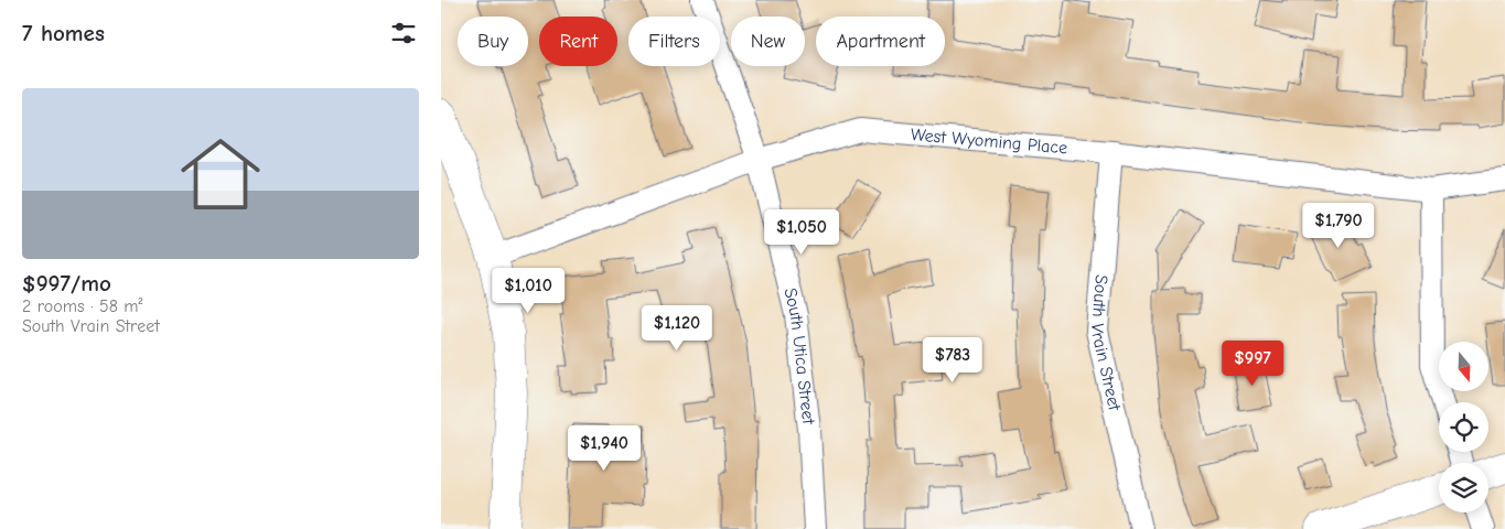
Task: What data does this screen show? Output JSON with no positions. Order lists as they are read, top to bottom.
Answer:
{
  "streets": {
    "street": ["West Wyoming Place", "South Vrain Street", "South Utica Street"]
  },
  "crossings": [
    ["West Wyoming Place", "South Vrain Street"],
    ["West Wyoming Place", "South Utica Street"]
  ],
  "north": "bottom",
  "page": {
    "heading": "7 homes",
    "chip": [
      "Buy",
      "Rent",
      "Filters",
      "New",
      "Apartment"
    ],
    "list": [
      {
        "name": "$997/mo",
        "note": "2 rooms · 58 m² · South Vrain Street"
      }
    ],
    "price": [
      "$1,790",
      "$1,050",
      "$1,010",
      "$1,120",
      "$783",
      "$997",
      "$1,940"
    ]
  }
}
